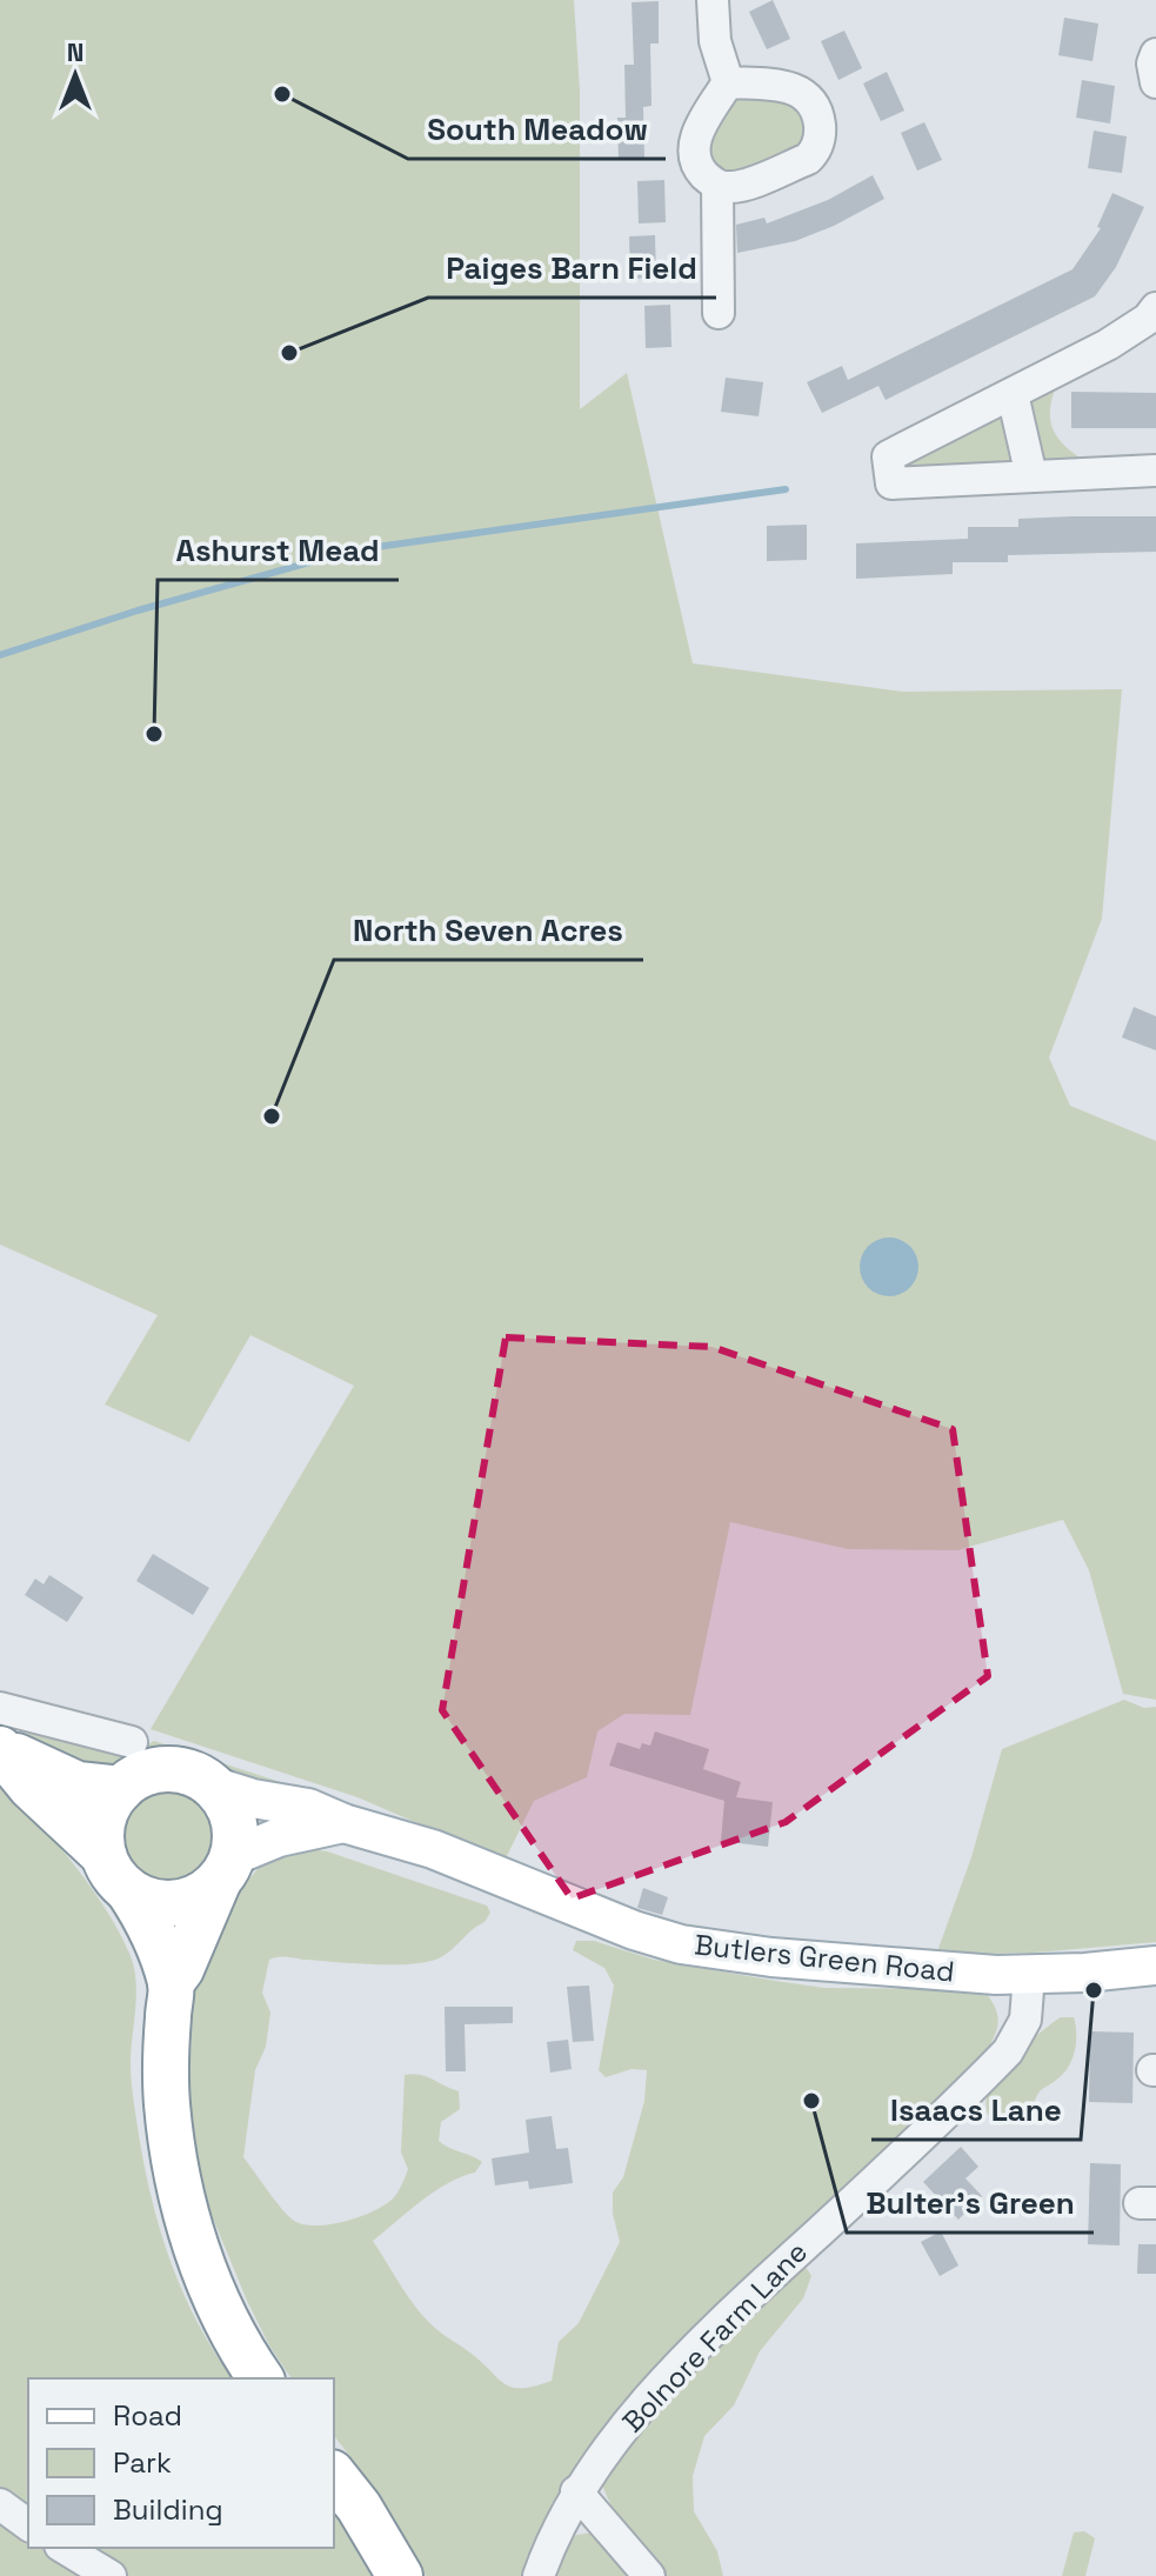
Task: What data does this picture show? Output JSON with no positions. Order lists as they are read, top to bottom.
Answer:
{
  "streets": {
    "main road": ["Butlers Green Road"],
    "street": ["Bolnore Farm Lane"]
  },
  "crossings": [
    ["Butlers Green Road", "Bolnore Farm Lane"]
  ],
  "places": [
    "South Meadow",
    "Paiges Barn Field",
    "Ashurst Mead",
    "North Seven Acres",
    "Isaacs Lane",
    "Bulter's Green"
  ],
  "legend": ["Road", "Park", "Building"],
  "north": "top"
}
